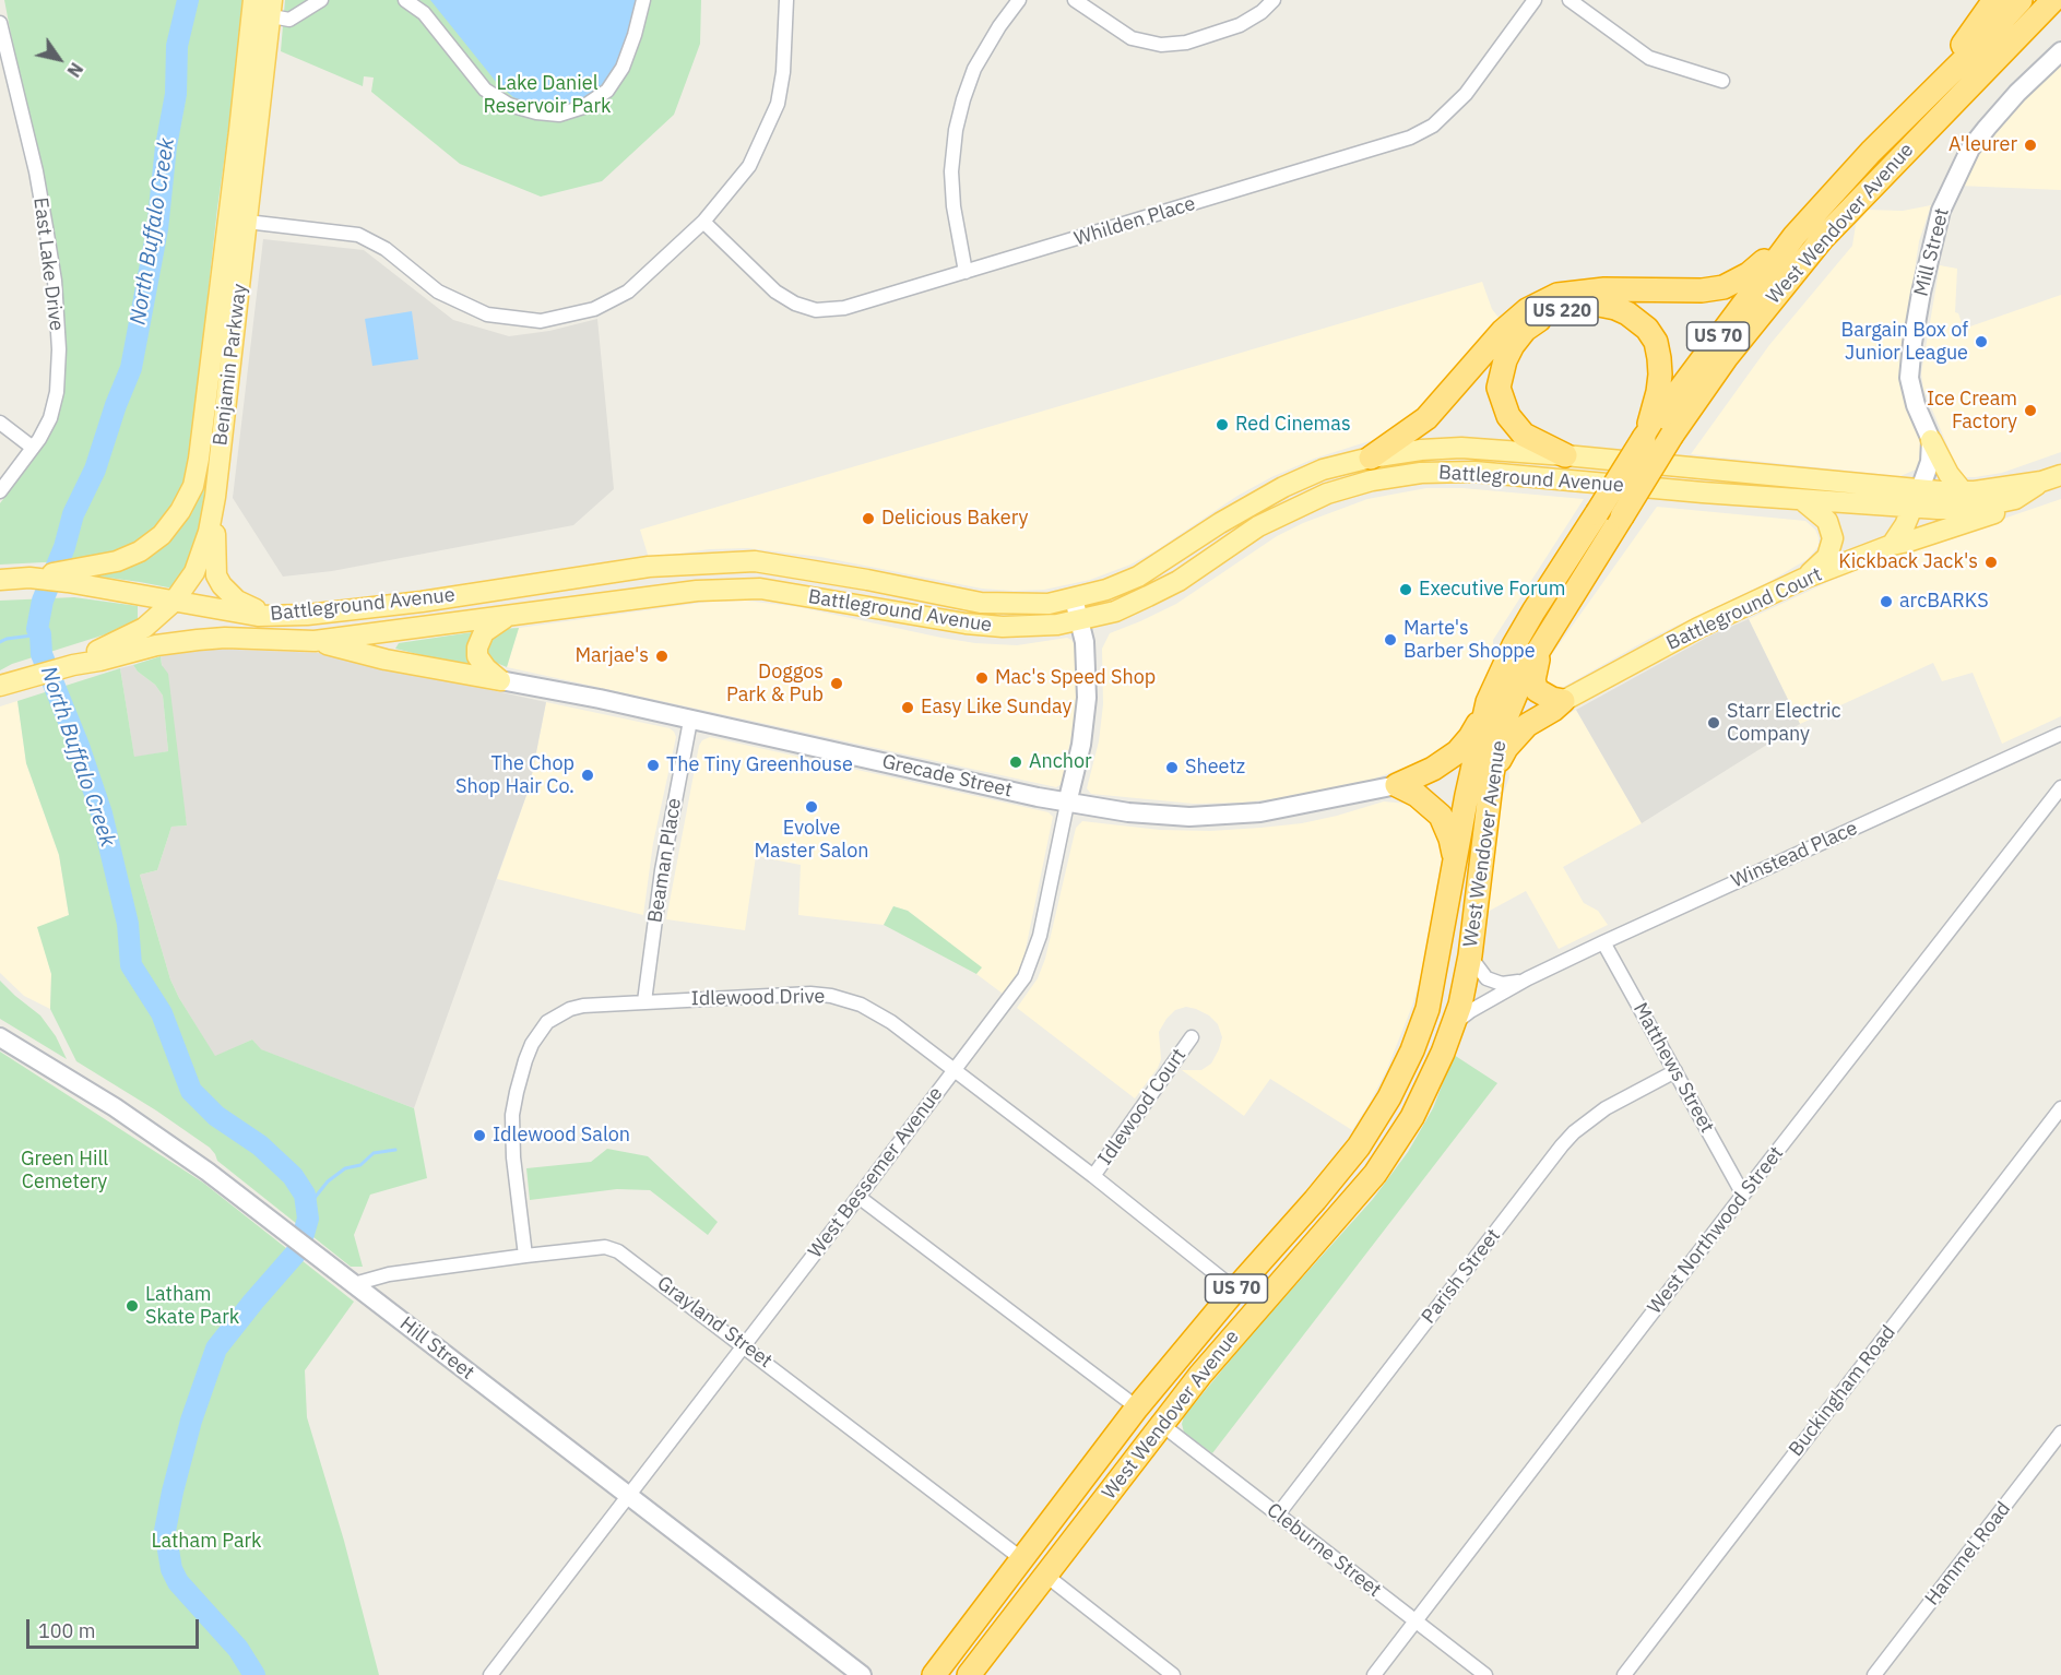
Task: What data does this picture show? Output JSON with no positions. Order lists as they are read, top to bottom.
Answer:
{
  "streets": {
    "highway": ["West Wendover Avenue", "US 220", "US 70"],
    "main road": ["Benjamin Parkway", "Battleground Avenue", "Battleground Court"],
    "street": [
      "Whilden Place",
      "Mill Street",
      "East Lake Drive",
      "Grecade Street",
      "Winstead Place",
      "Beaman Place",
      "Idlewood Drive",
      "Matthews Street",
      "Idlewood Court",
      "West Bessemer Avenue",
      "West Northwood Street",
      "Parish Street",
      "Grayland Street",
      "Hill Street",
      "Buckingham Road",
      "Cleburne Street",
      "Hammel Road"
    ]
  },
  "crossings": [
    ["West Wendover Avenue", "US 220"],
    ["West Wendover Avenue", "Winstead Place"],
    ["West Wendover Avenue", "Idlewood Drive"],
    ["West Wendover Avenue", "Grayland Street"],
    ["West Wendover Avenue", "Cleburne Street"],
    ["US 220", "Battleground Avenue"],
    ["US 220", "Battleground Court"],
    ["Benjamin Parkway", "Battleground Avenue"],
    ["Battleground Avenue", "West Bessemer Avenue"],
    ["Grecade Street", "Beaman Place"],
    ["Grecade Street", "West Bessemer Avenue"],
    ["Winstead Place", "Matthews Street"],
    ["Beaman Place", "Idlewood Drive"],
    ["Idlewood Drive", "Idlewood Court"],
    ["Idlewood Drive", "West Bessemer Avenue"],
    ["Idlewood Drive", "Grayland Street"],
    ["Matthews Street", "West Northwood Street"],
    ["Matthews Street", "Parish Street"],
    ["West Bessemer Avenue", "Grayland Street"],
    ["West Bessemer Avenue", "Hill Street"],
    ["West Northwood Street", "Cleburne Street"],
    ["Parish Street", "Cleburne Street"],
    ["Grayland Street", "Hill Street"]
  ],
  "water": ["North Buffalo Creek"],
  "parks": ["Lake Daniel Reservoir Park", "Green Hill Cemetery", "Latham Park"],
  "places": [
    "A'leurer",
    "Bargain Box of Junior League",
    "Ice Cream Factory",
    "Red Cinemas",
    "Delicious Bakery",
    "Kickback Jack's",
    "Executive Forum",
    "arcBARKS",
    "Marte's Barber Shoppe",
    "Marjae's",
    "Mac's Speed Shop",
    "Doggos Park & Pub",
    "Easy Like Sunday",
    "Starr Electric Company",
    "Anchor",
    "The Tiny Greenhouse",
    "Sheetz",
    "The Chop Shop Hair Co.",
    "Evolve Master Salon",
    "Idlewood Salon",
    "Latham Skate Park"
  ],
  "scale_bar": "100 m",
  "north": "bottom right"
}
